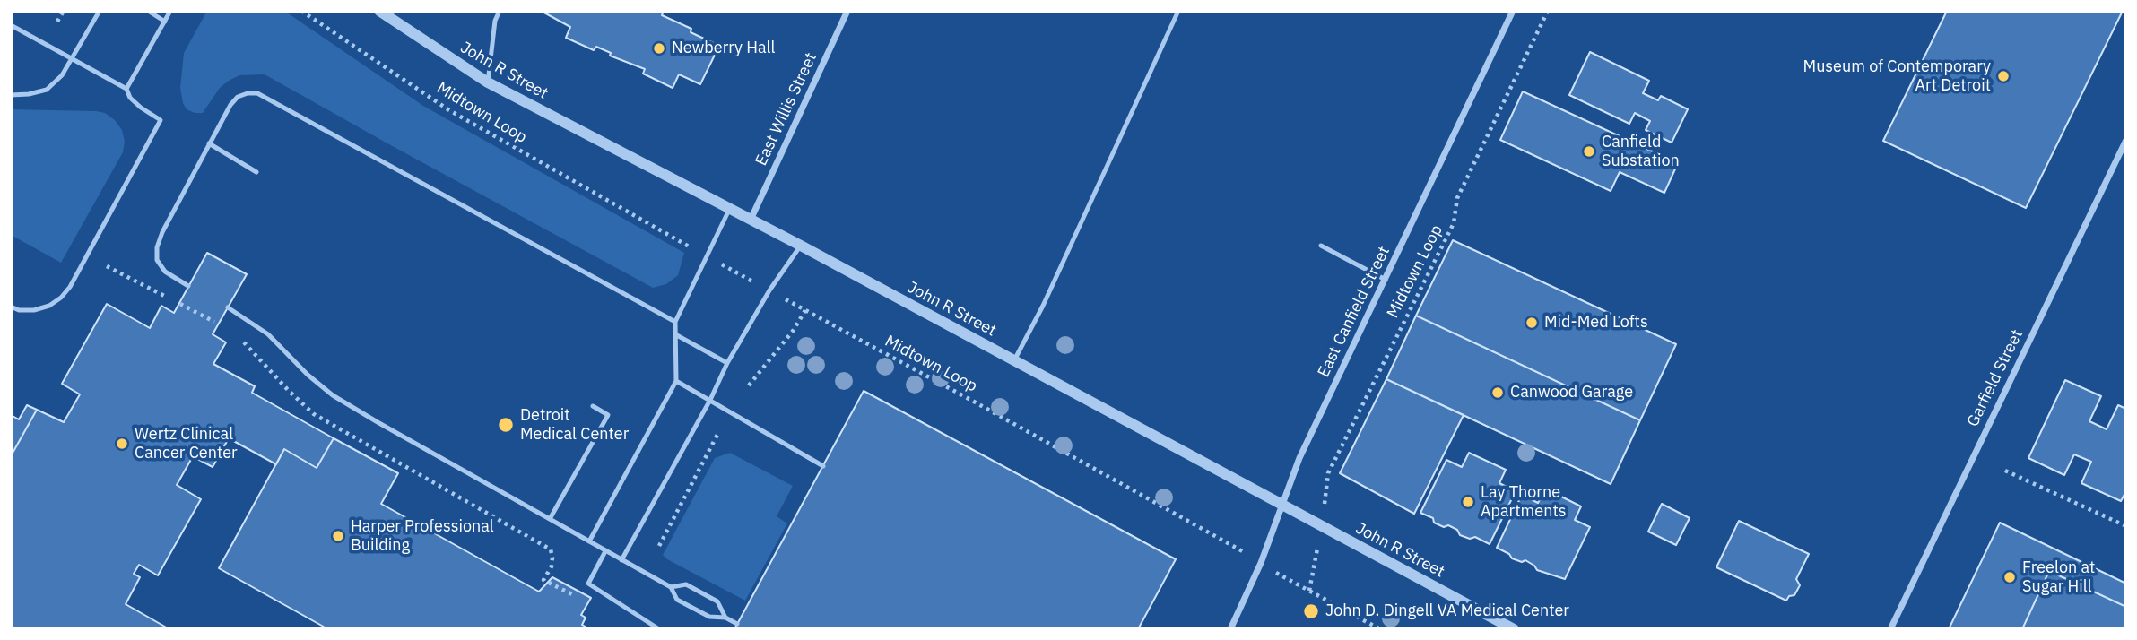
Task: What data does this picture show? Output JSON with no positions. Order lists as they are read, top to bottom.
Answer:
{
  "streets": {
    "street": [
      "John R Street",
      "East Willis Street",
      "East Canfield Street",
      "Garfield Street"
    ],
    "path": ["Midtown Loop"]
  },
  "crossings": [
    ["John R Street", "East Willis Street"],
    ["John R Street", "East Canfield Street"]
  ],
  "places": [
    "Newberry Hall",
    "Museum of Contemporary Art Detroit",
    "Canfield Substation",
    "Mid-Med Lofts",
    "Canwood Garage",
    "Detroit Medical Center",
    "Wertz Clinical Cancer Center",
    "Lay Thorne Apartments",
    "Harper Professional Building",
    "Freelon at Sugar Hill",
    "John D. Dingell VA Medical Center"
  ]
}
